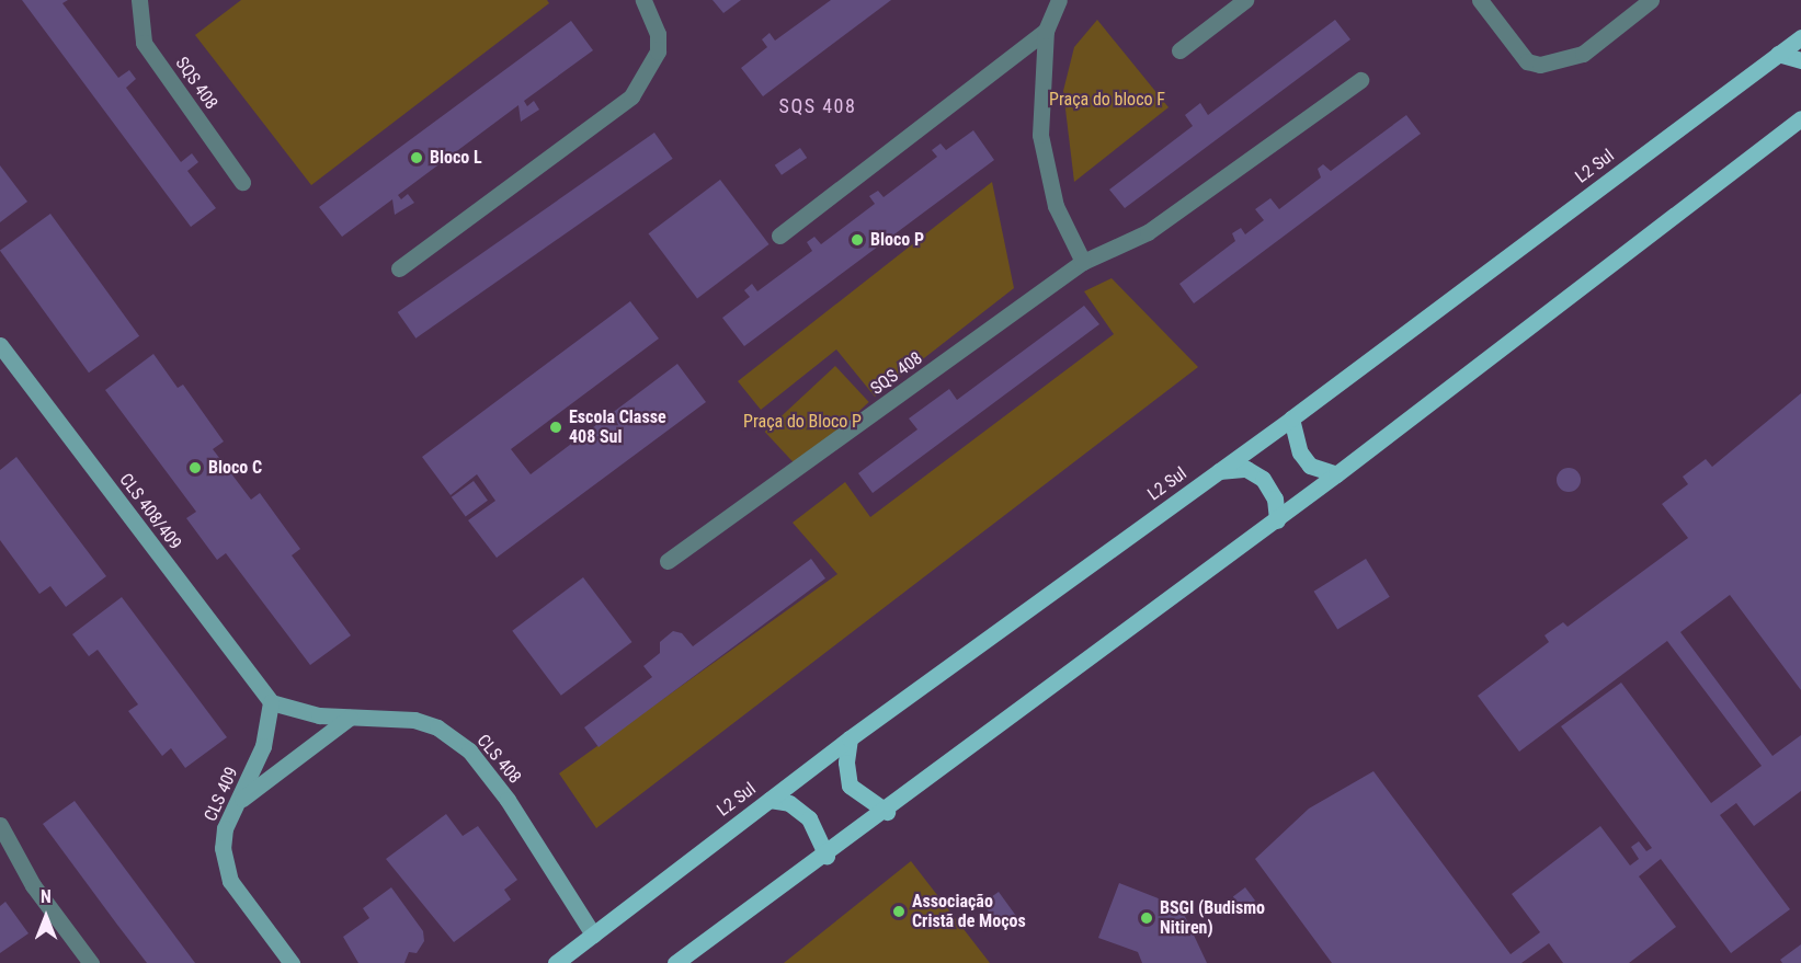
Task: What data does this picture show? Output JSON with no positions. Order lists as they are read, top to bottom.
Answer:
{
  "streets": {
    "main road": ["L2 Sul"],
    "street": [
      "SQS 408",
      "CLS 408/409",
      "CLS 408",
      "CLS 409"
    ]
  },
  "crossings": [
    ["L2 Sul", "CLS 408"],
    ["CLS 408/409", "CLS 408"],
    ["CLS 408/409", "CLS 409"],
    ["CLS 408", "CLS 409"]
  ],
  "districts": ["SQS 408"],
  "parks": ["Praça do bloco F", "Praça do Bloco P"],
  "places": [
    "Bloco L",
    "Bloco P",
    "Escola Classe 408 Sul",
    "Bloco C",
    "Associação Cristã de Moços",
    "BSGI (Budismo Nitiren)"
  ],
  "north": "top"
}
